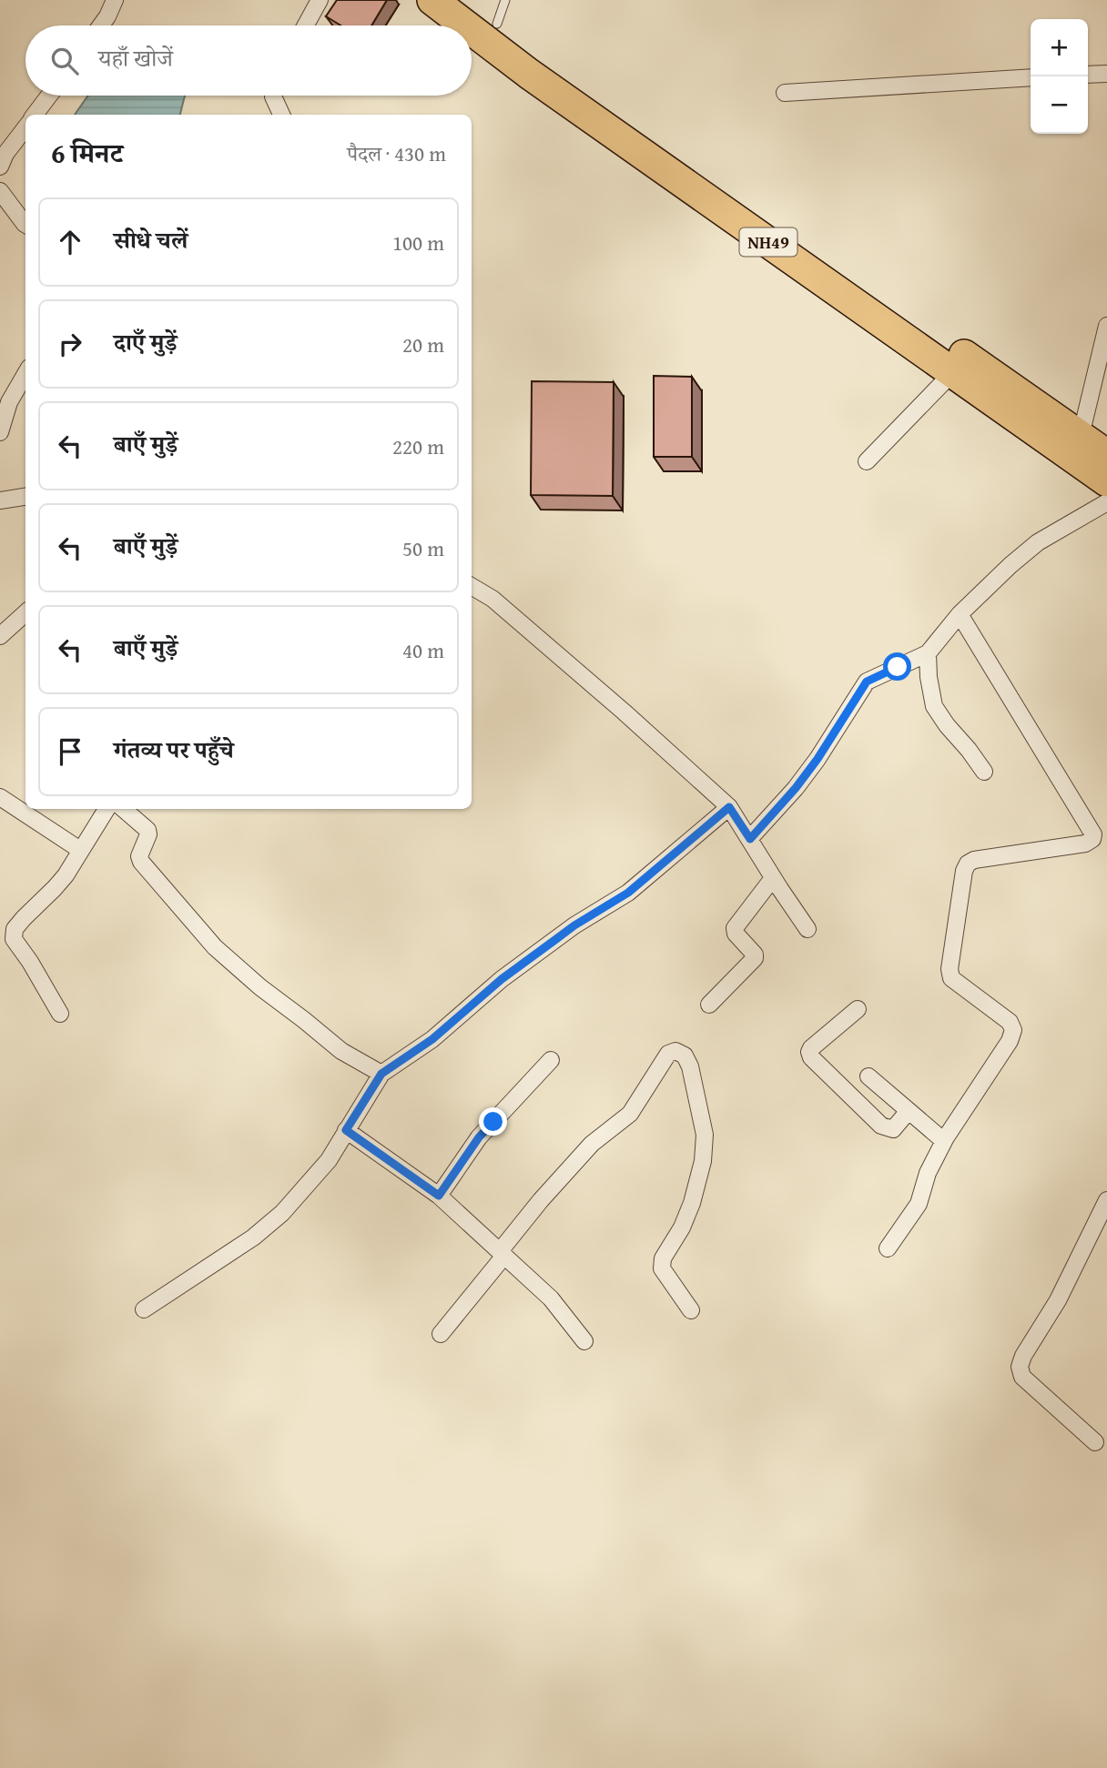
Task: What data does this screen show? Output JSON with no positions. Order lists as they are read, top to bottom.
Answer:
{
  "streets": {
    "highway": ["NH49"]
  },
  "page": {
    "map_buttons": ["+", "−"],
    "search": "यहाँ खोजें",
    "heading": ["6 मिनट", "पैदल · 430 m"],
    "list": [
      ["सीधे चलें", "100 m"],
      ["दाएँ मुड़ें", "20 m"],
      ["बाएँ मुड़ें", "220 m"],
      ["बाएँ मुड़ें", "50 m"],
      ["बाएँ मुड़ें", "40 m"],
      "गंतव्य पर पहुँचे"
    ]
  }
}
